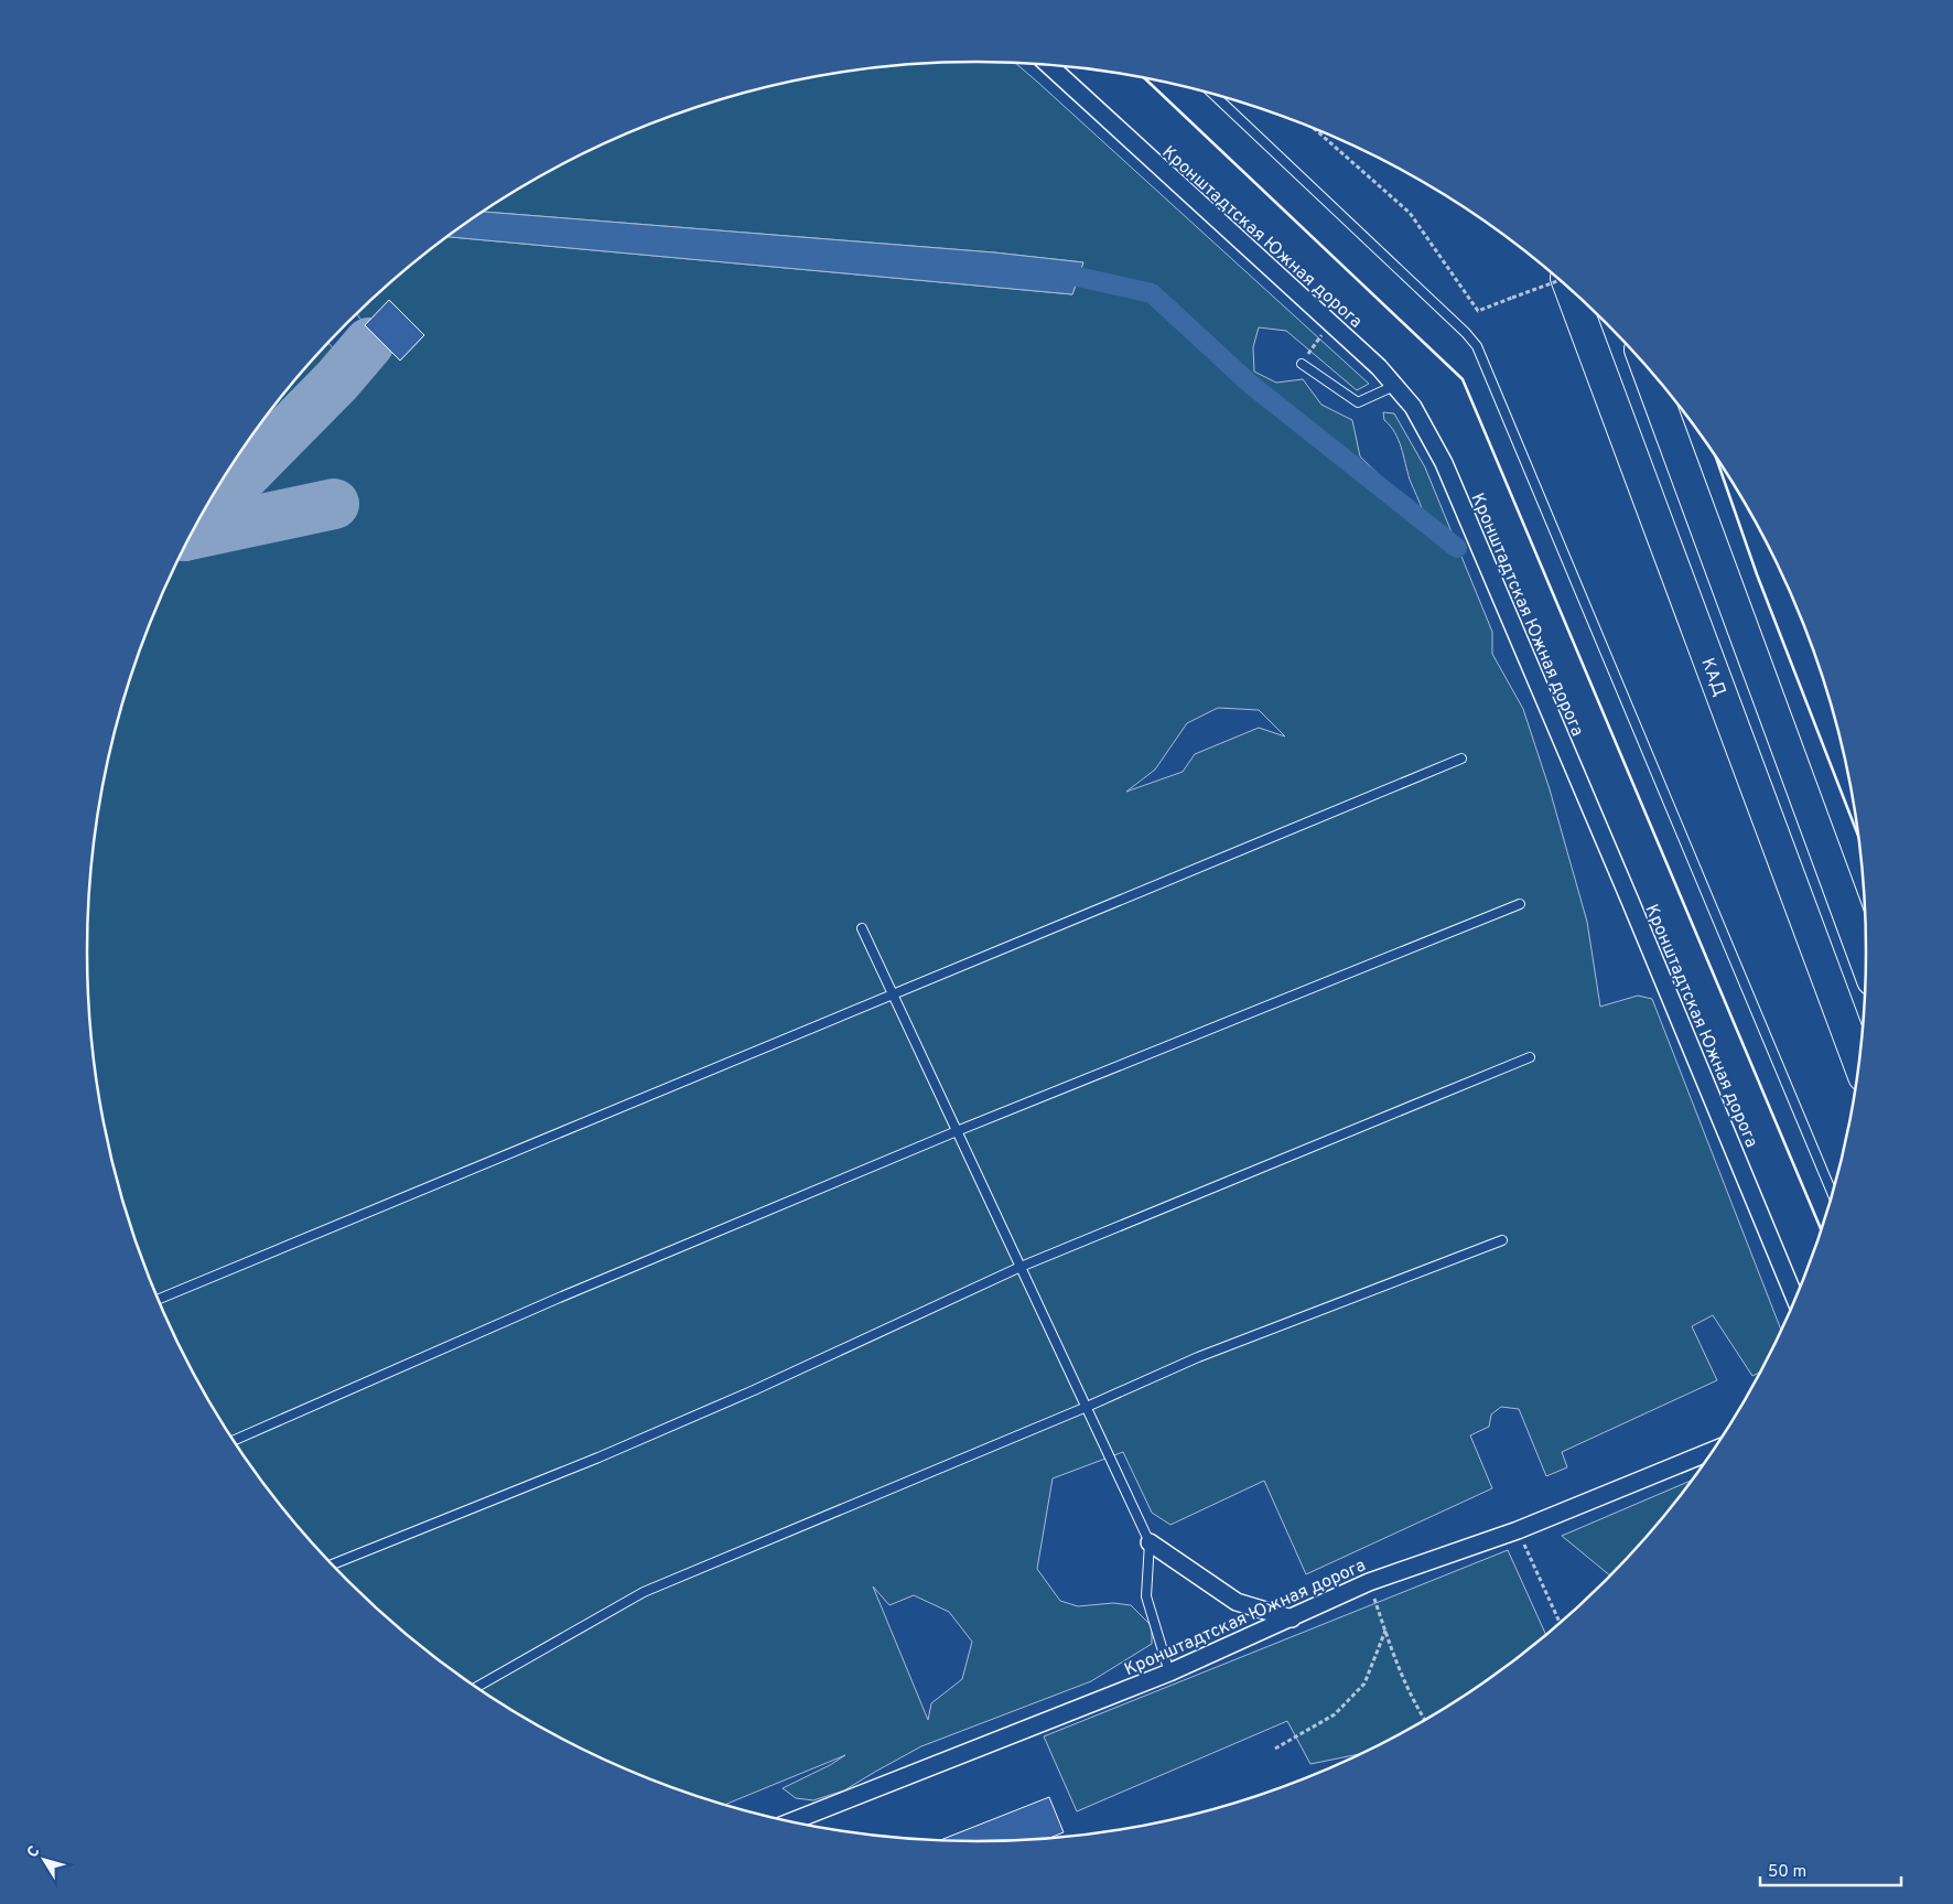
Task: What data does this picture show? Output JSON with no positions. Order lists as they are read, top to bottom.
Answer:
{
  "streets": {
    "highway": ["КАД"],
    "street": ["Кронштадтская Южная дорога"]
  },
  "scale_bar": "50 m",
  "north": "top left"
}
